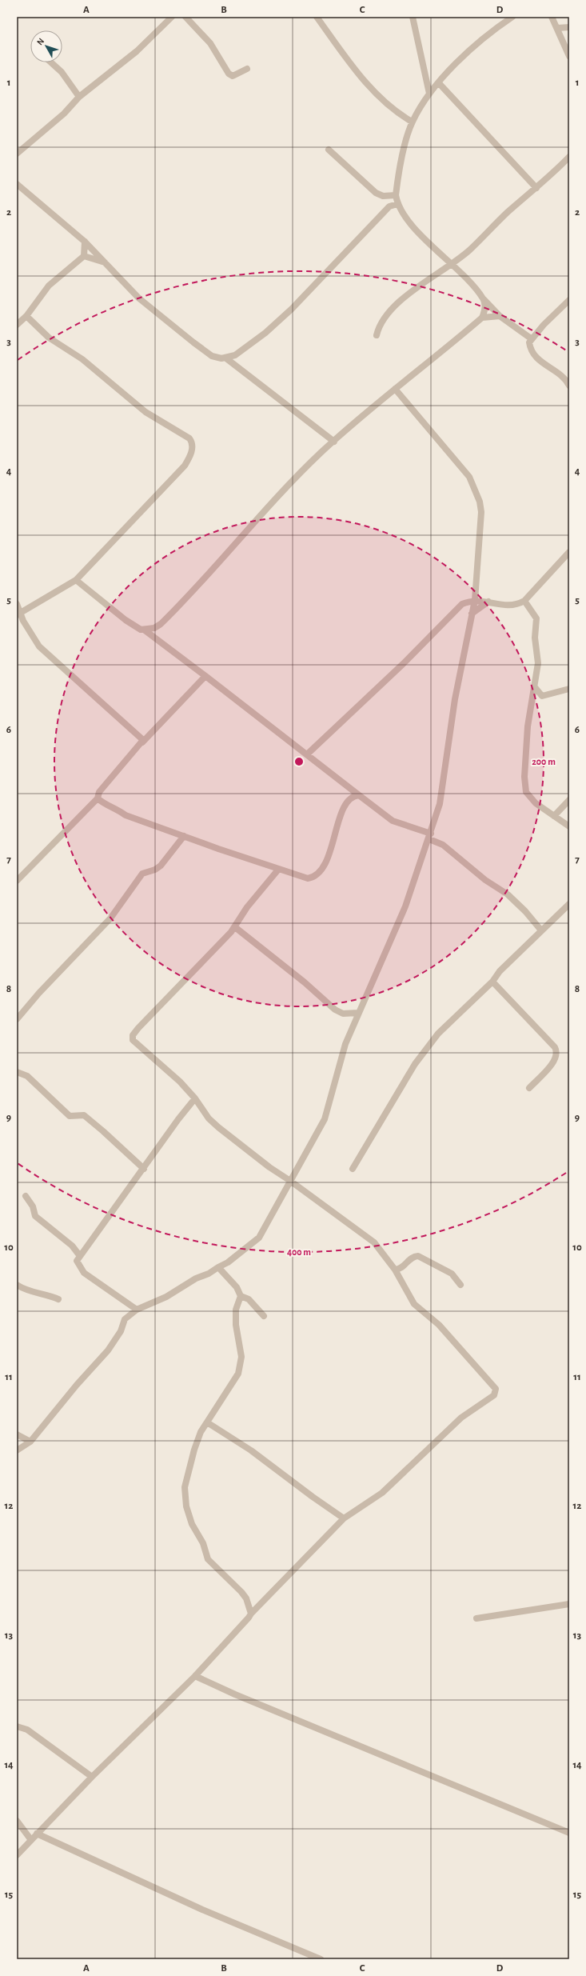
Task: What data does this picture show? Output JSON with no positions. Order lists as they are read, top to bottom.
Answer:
{
  "north": "top left",
  "grid": {
    "columns": [
      "A",
      "B",
      "C",
      "D"
    ],
    "rows": [
      "1",
      "2",
      "3",
      "4",
      "5",
      "6",
      "7",
      "8",
      "9",
      "10",
      "11",
      "12",
      "13",
      "14",
      "15"
    ]
  },
  "rings": ["200 m", "400 m"]
}
